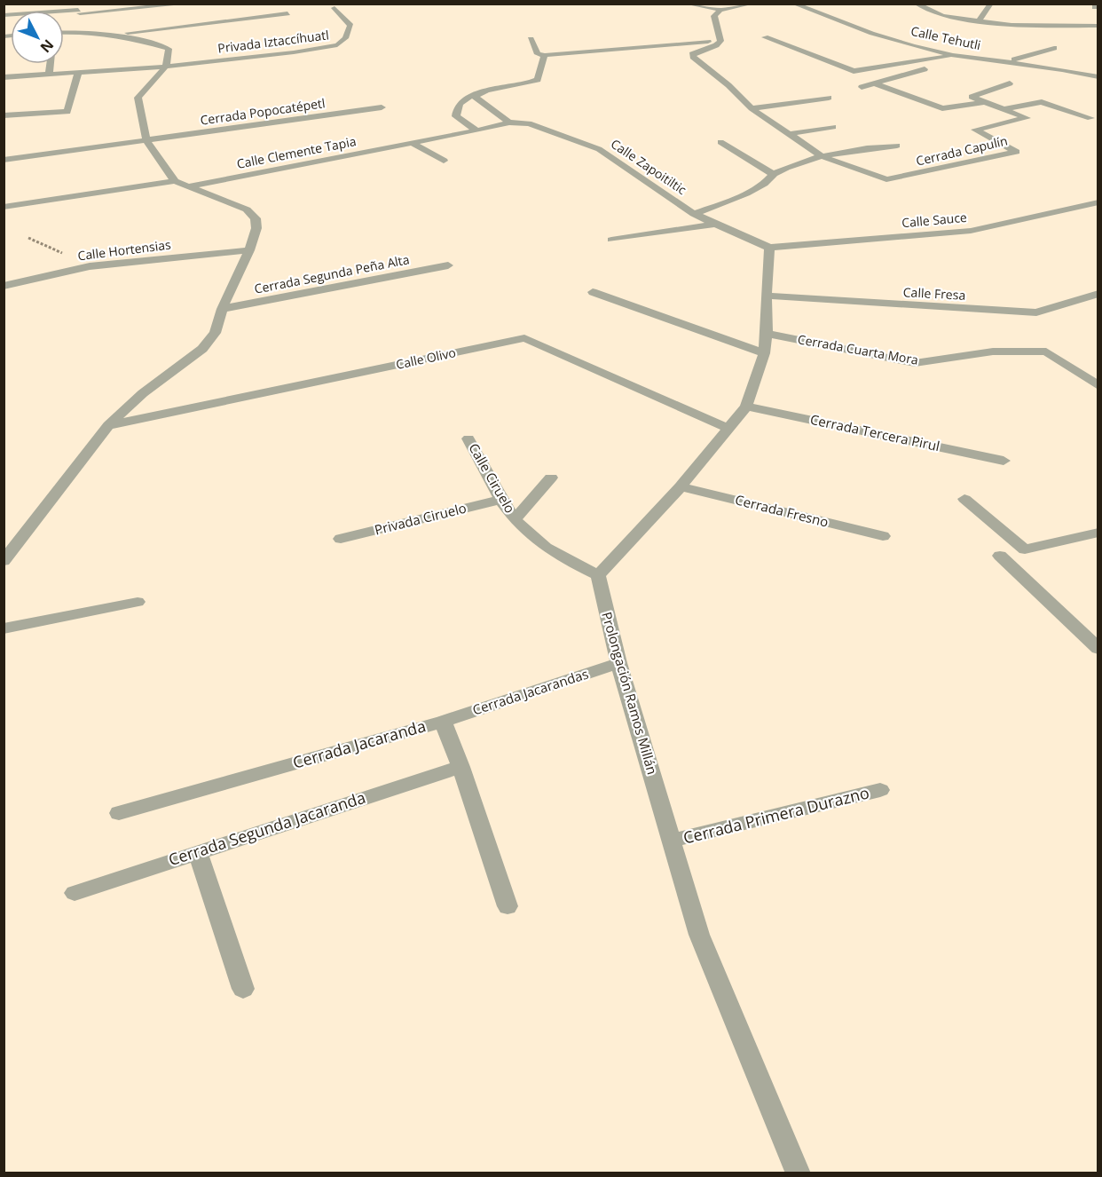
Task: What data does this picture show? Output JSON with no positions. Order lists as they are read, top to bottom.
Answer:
{
  "streets": {
    "street": [
      "Calle Tehutli",
      "Privada Iztaccíhuatl",
      "Cerrada Popocatépetl",
      "Cerrada Capulín",
      "Calle Clemente Tapia",
      "Calle Zapoitiltic",
      "Calle Sauce",
      "Calle Hortensias",
      "Cerrada Segunda Peña Alta",
      "Calle Fresa",
      "Cerrada Cuarta Mora",
      "Calle Olivo",
      "Cerrada Tercera Pirul",
      "Calle Ciruelo",
      "Cerrada Fresno",
      "Privada Ciruelo",
      "Cerrada Jacarandas",
      "Prolongación Ramos Millán",
      "Cerrada Jacaranda",
      "Cerrada Primera Durazno",
      "Cerrada Segunda Jacaranda"
    ]
  },
  "crossings": [
    ["Calle Clemente Tapia", "Calle Zapoitiltic"],
    ["Calle Zapoitiltic", "Calle Sauce"],
    ["Calle Ciruelo", "Privada Ciruelo"],
    ["Calle Ciruelo", "Prolongación Ramos Millán"],
    ["Cerrada Jacarandas", "Prolongación Ramos Millán"],
    ["Cerrada Jacarandas", "Cerrada Jacaranda"],
    ["Prolongación Ramos Millán", "Cerrada Primera Durazno"],
    ["Cerrada Jacaranda", "Cerrada Segunda Jacaranda"]
  ],
  "north": "bottom right"
}
